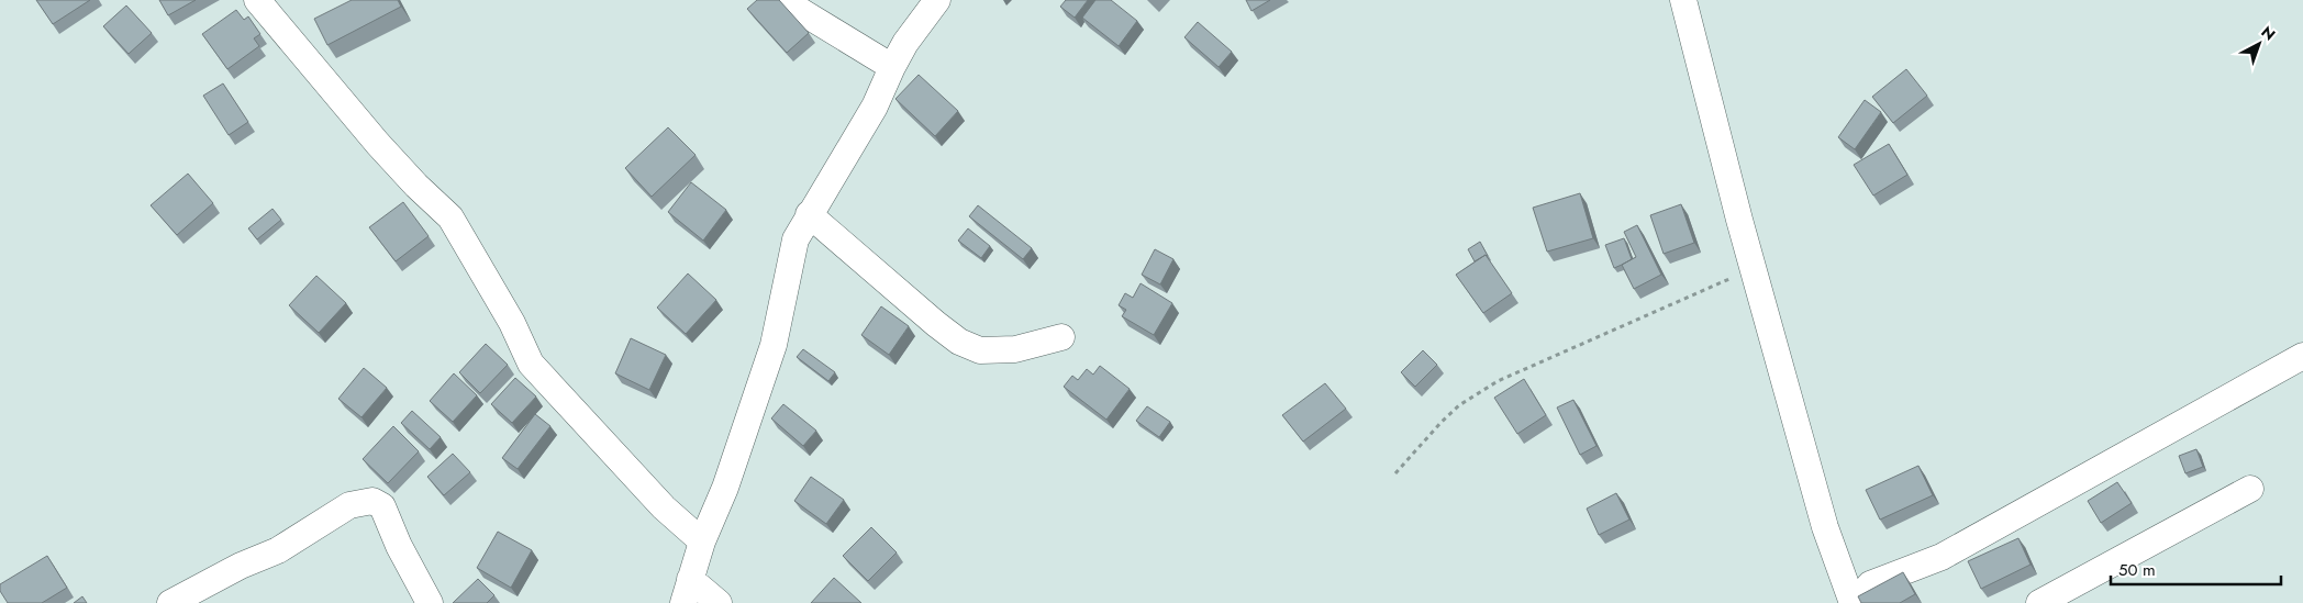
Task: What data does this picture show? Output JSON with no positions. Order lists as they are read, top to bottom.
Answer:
{
  "scale_bar": "50 m",
  "north": "top right"
}
